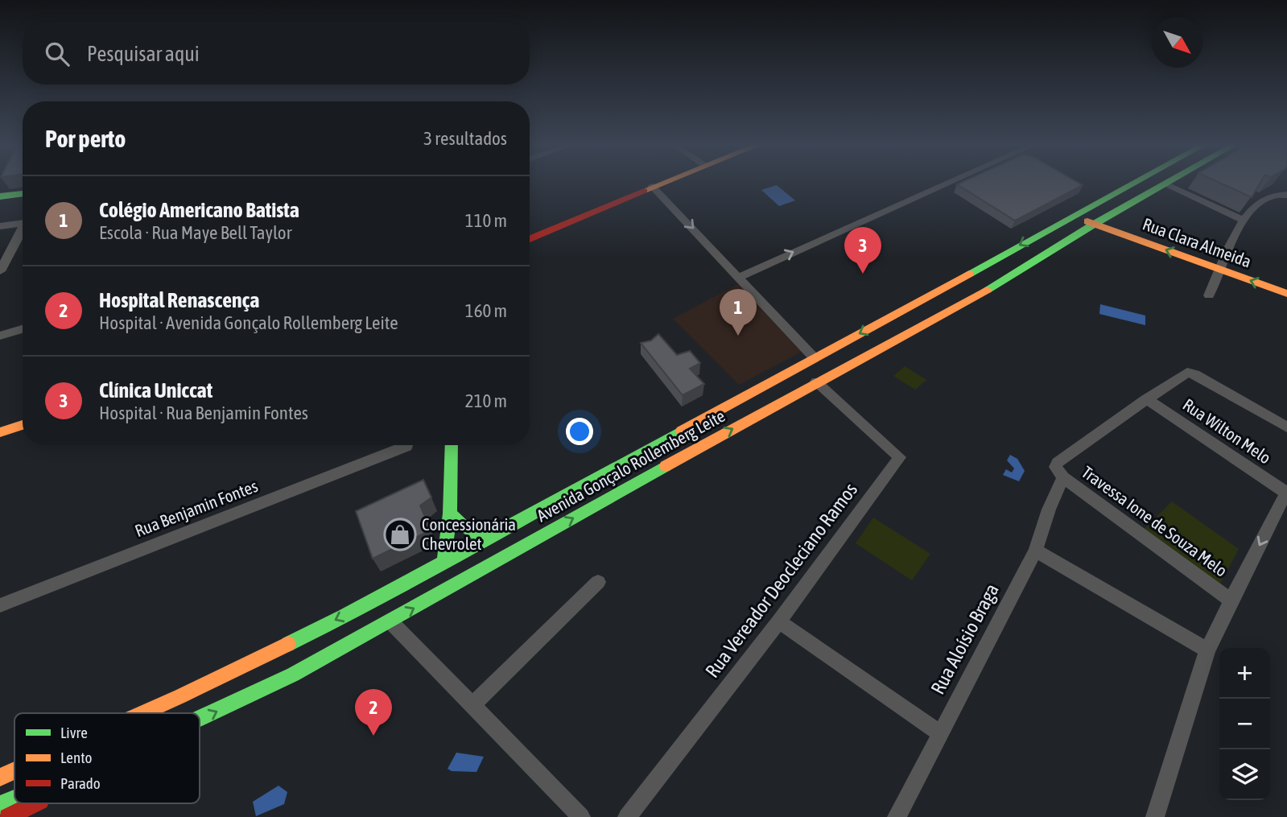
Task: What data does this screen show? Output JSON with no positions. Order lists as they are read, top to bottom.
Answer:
{
  "streets": {
    "main road": ["Rua Clara Almeida", "Avenida Gonçalo Rollemberg Leite"],
    "street": [
      "Rua Wilton Melo",
      "Rua Benjamin Fontes",
      "Travessa Ione de Souza Melo",
      "Rua Vereador Deocleciano Ramos",
      "Rua Aloísio Braga"
    ]
  },
  "crossings": [
    ["Rua Clara Almeida", "Avenida Gonçalo Rollemberg Leite"],
    ["Rua Wilton Melo", "Rua Aloísio Braga"],
    ["Avenida Gonçalo Rollemberg Leite", "Rua Vereador Deocleciano Ramos"],
    ["Travessa Ione de Souza Melo", "Rua Aloísio Braga"]
  ],
  "one_way": ["Rua Clara Almeida"],
  "places": {
    "shop": ["Concessionária Chevrolet"]
  },
  "legend": ["Livre", "Lento", "Parado"],
  "north": "bottom right",
  "page": {
    "search": "Pesquisar aqui",
    "heading": ["Por perto", "3 resultados"],
    "list": [
      {
        "mark": "1",
        "name": "Colégio Americano Batista",
        "note": "Escola · Rua Maye Bell Taylor",
        "value": "110 m"
      },
      {
        "mark": "2",
        "name": "Hospital Renascença",
        "note": "Hospital · Avenida Gonçalo Rollemberg Leite",
        "value": "160 m"
      },
      {
        "mark": "3",
        "name": "Clínica Uniccat",
        "note": "Hospital · Rua Benjamin Fontes",
        "value": "210 m"
      }
    ],
    "pins": ["3", "1", "2"],
    "map_buttons": ["+", "−"]
  }
}
